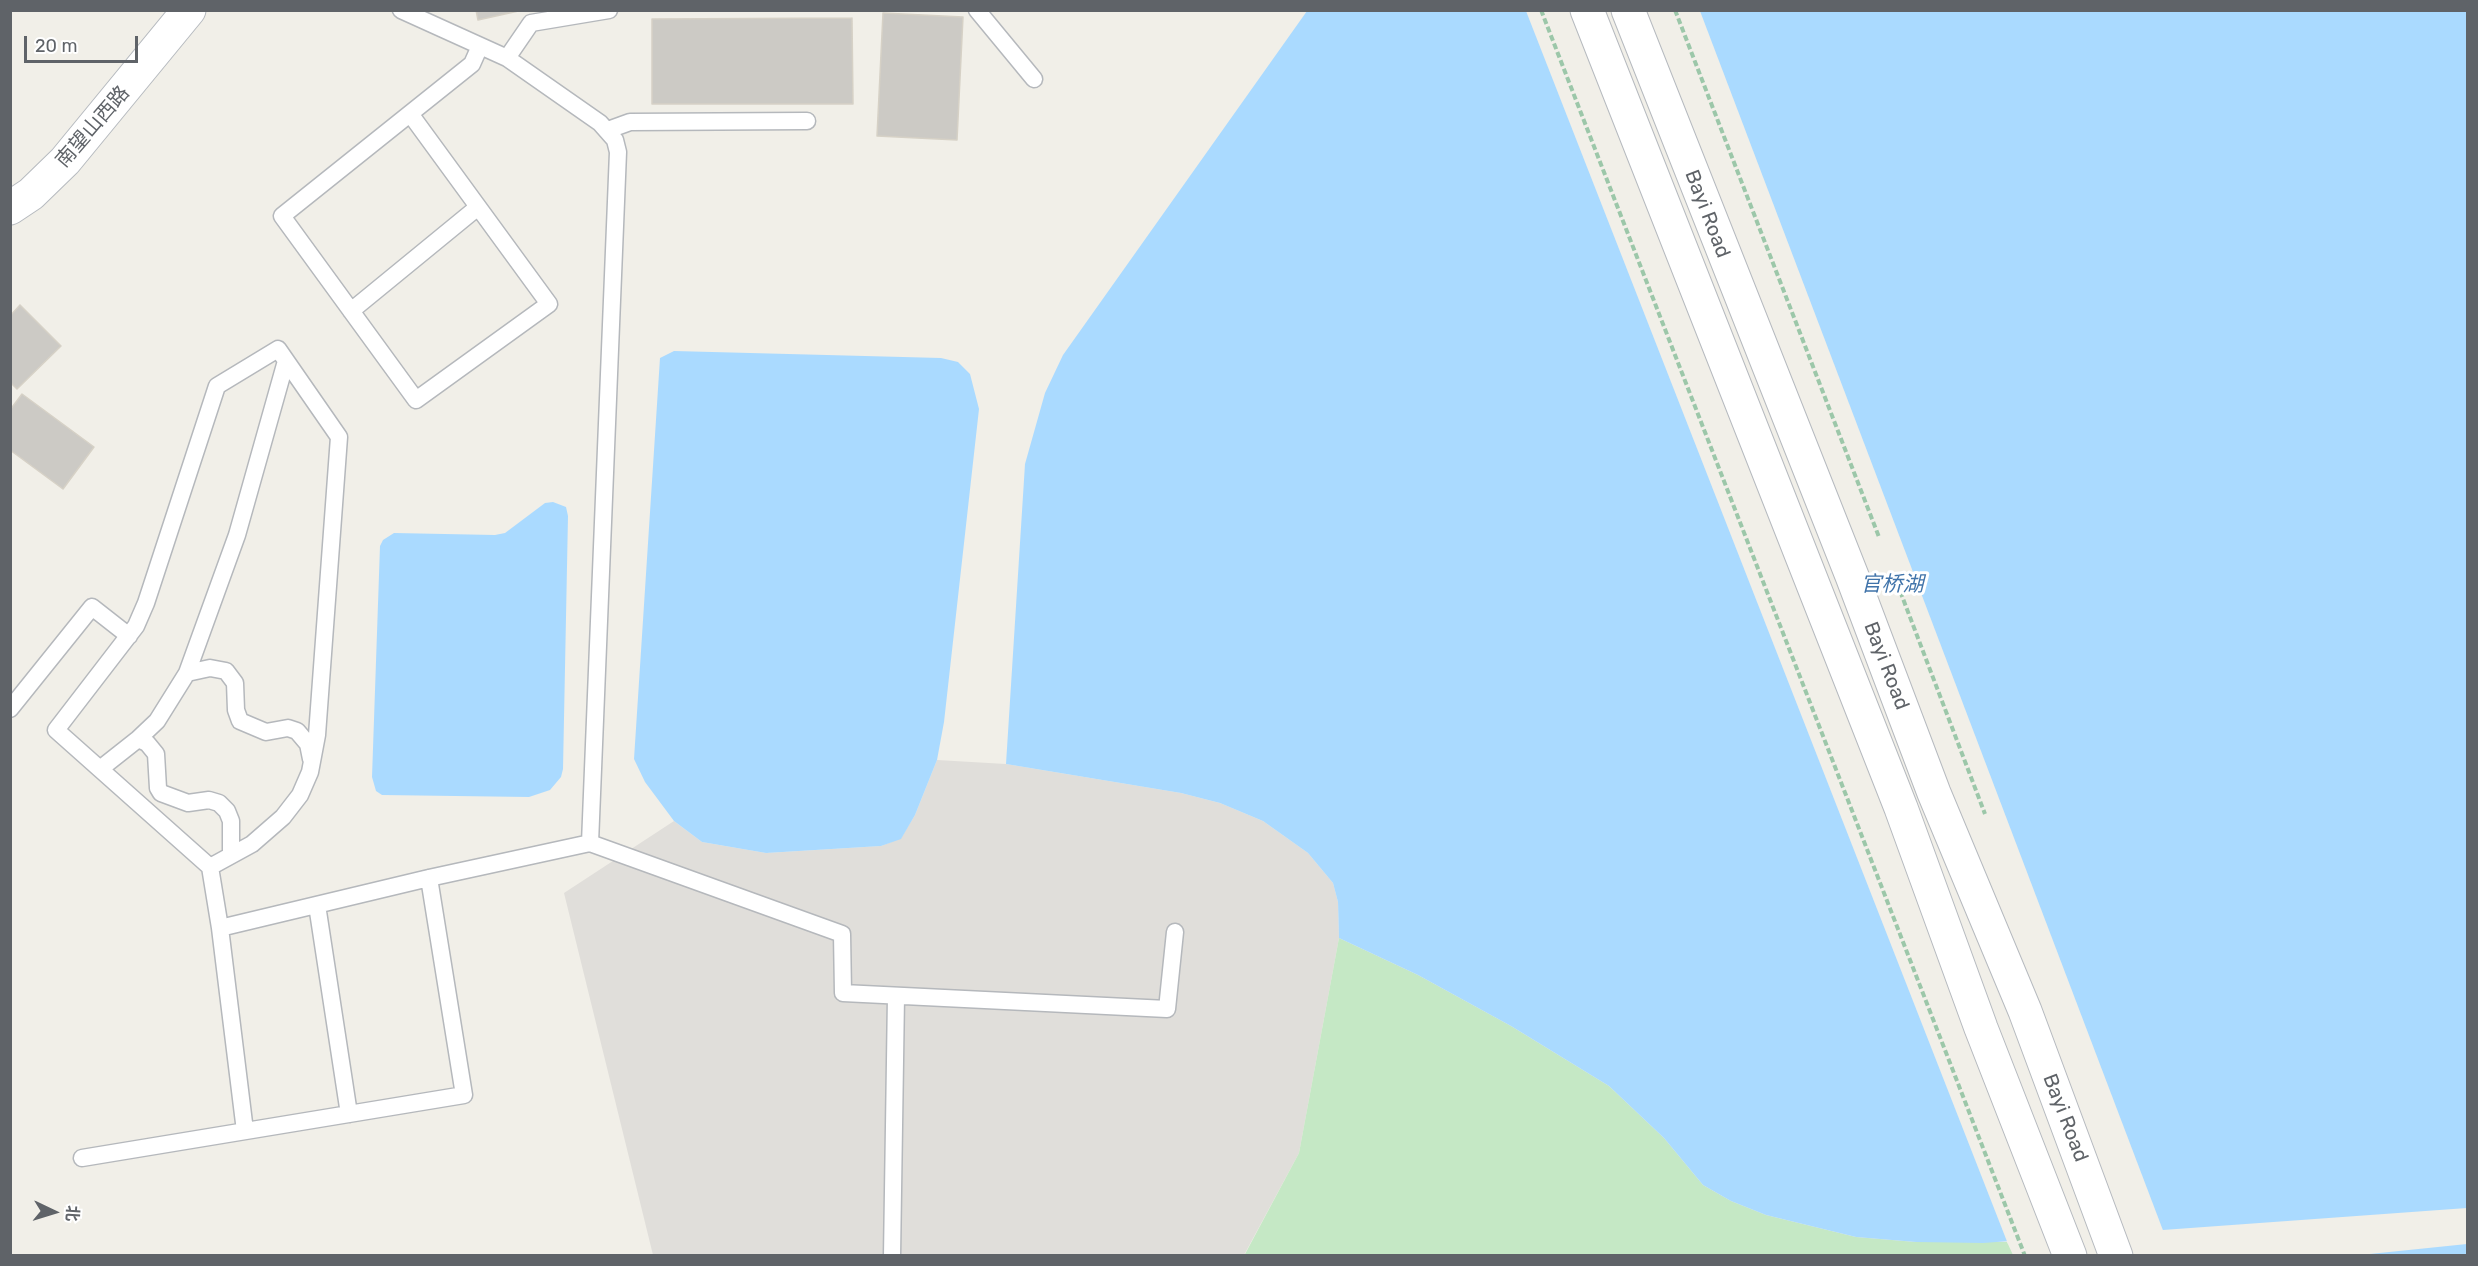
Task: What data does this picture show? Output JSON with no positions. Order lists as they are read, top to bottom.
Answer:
{
  "streets": {
    "main road": ["南望山西路", "Bayi Road"]
  },
  "water": ["官桥湖"],
  "scale_bar": "20 m",
  "north": "right"
}
